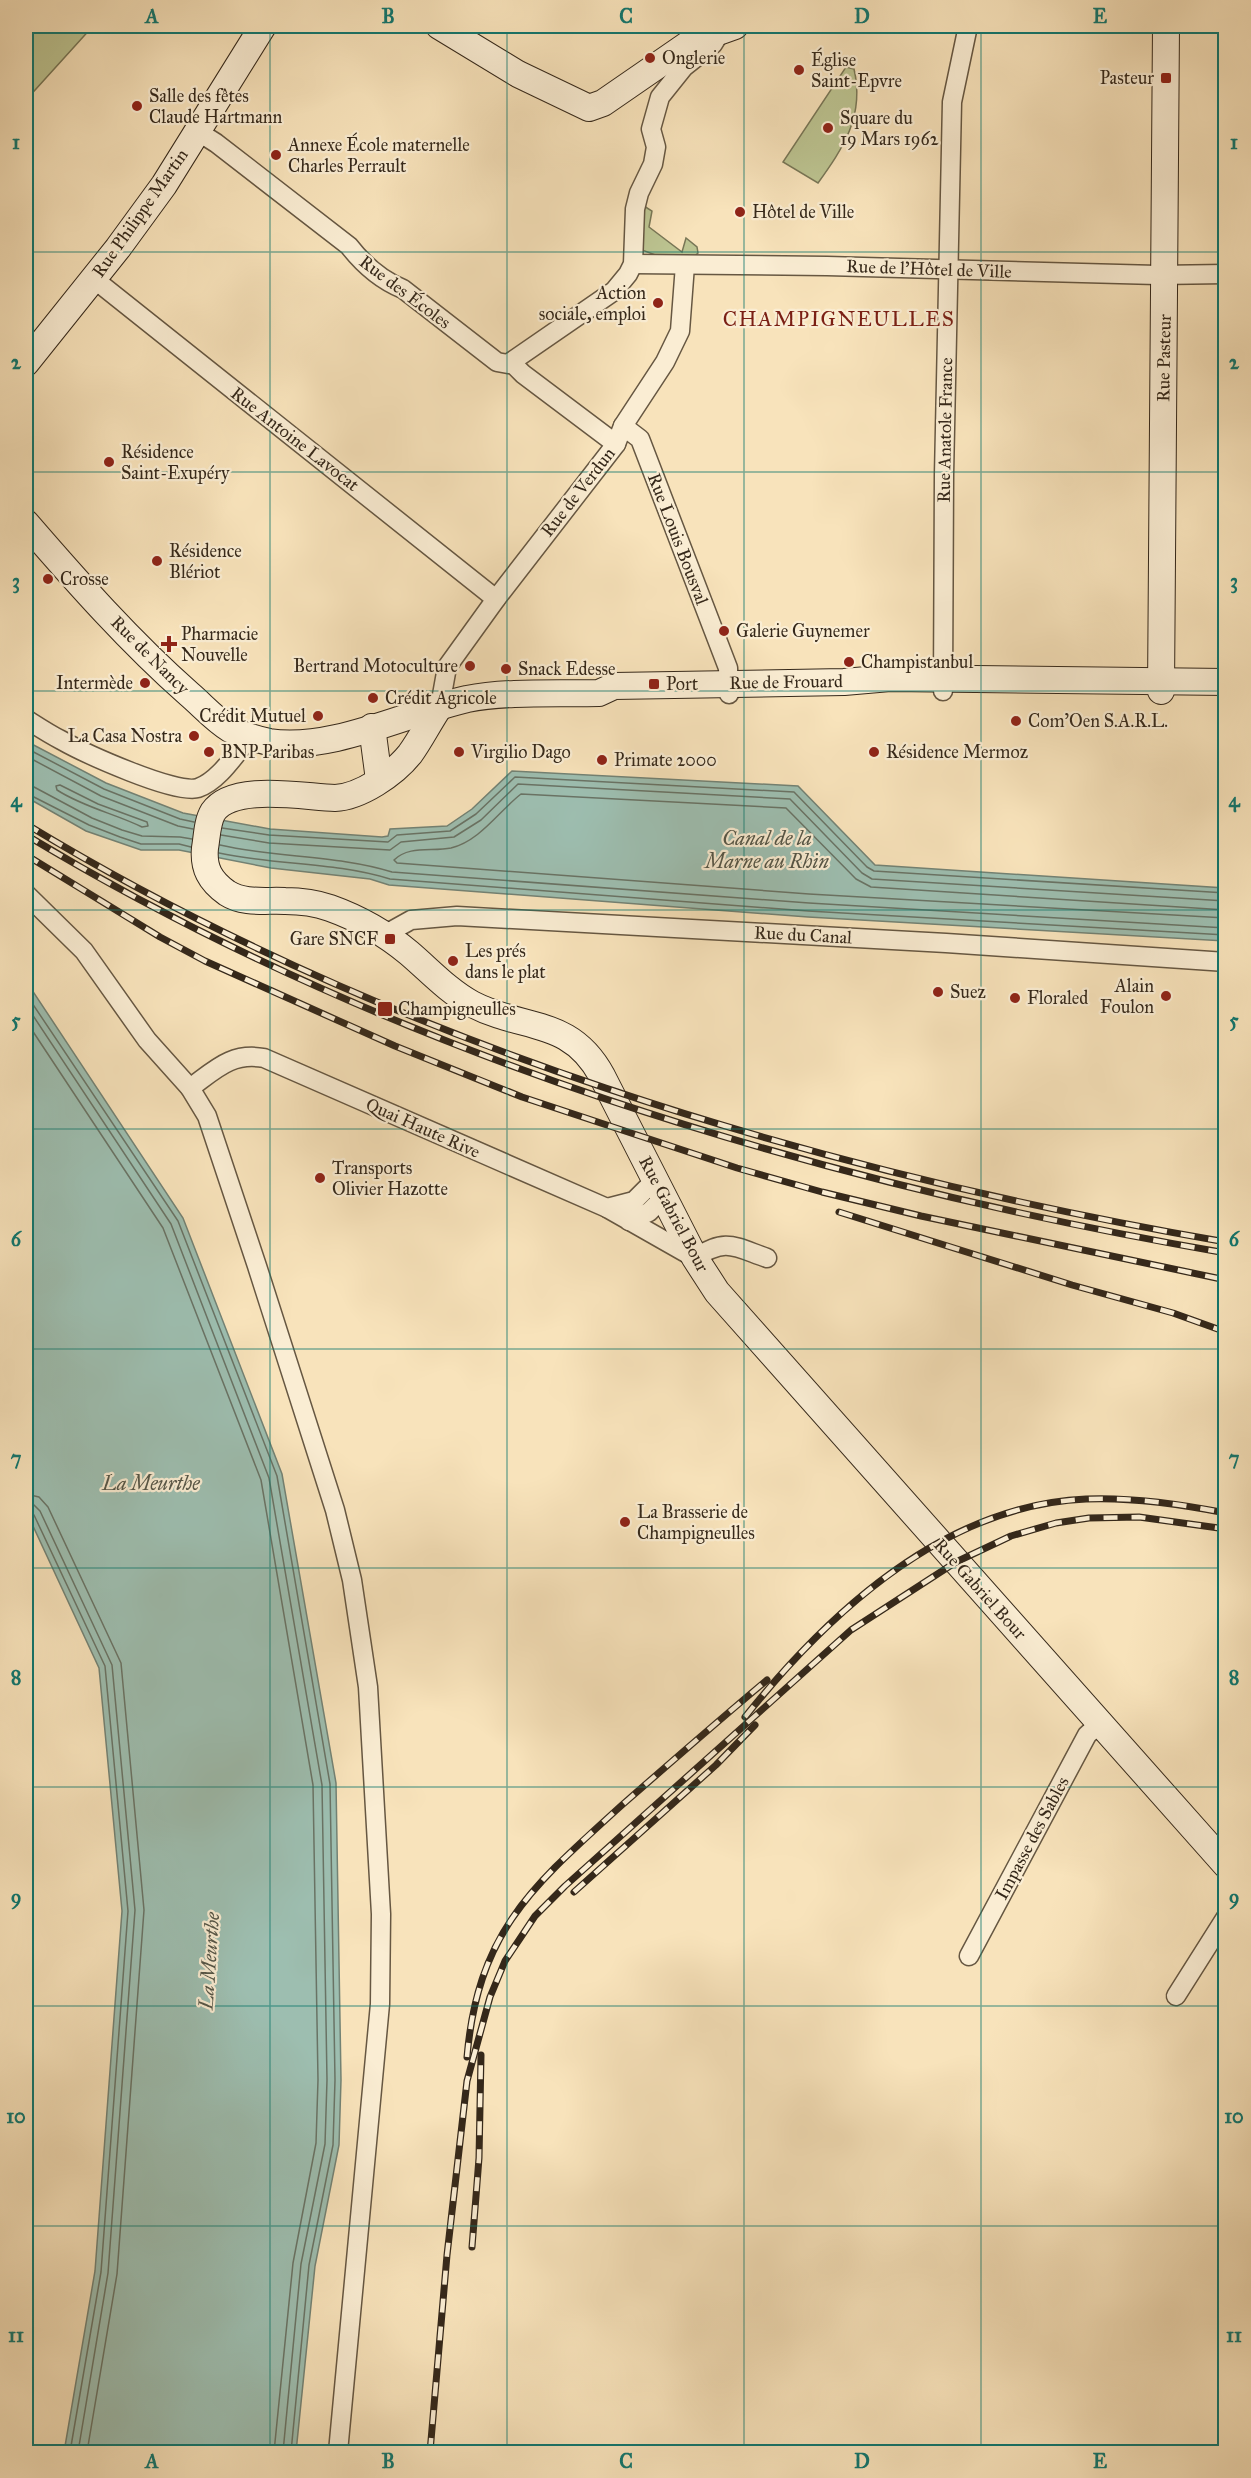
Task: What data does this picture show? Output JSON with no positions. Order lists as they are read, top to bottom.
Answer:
{
  "streets": {
    "main road": [
      "Rue Philippe Martin",
      "Rue Pasteur",
      "Rue de Nancy",
      "Rue de Frouard",
      "Rue Gabriel Bour"
    ],
    "street": [
      "Rue de l'Hôtel de Ville",
      "Rue des Écoles",
      "Rue Anatole France",
      "Rue Antoine Lavocat",
      "Rue de Verdun",
      "Rue Louis Bousval",
      "Rue du Canal",
      "Quai Haute Rive",
      "Impasse des Sables"
    ]
  },
  "crossings": [
    ["Rue Philippe Martin", "Rue des Écoles"],
    ["Rue Philippe Martin", "Rue Antoine Lavocat"],
    ["Rue de l'Hôtel de Ville", "Rue Pasteur"],
    ["Rue de l'Hôtel de Ville", "Rue Anatole France"],
    ["Rue de l'Hôtel de Ville", "Rue de Verdun"],
    ["Rue des Écoles", "Rue de Verdun"],
    ["Rue Pasteur", "Rue de Frouard"],
    ["Rue Anatole France", "Rue de Frouard"],
    ["Rue Antoine Lavocat", "Rue de Verdun"],
    ["Rue de Verdun", "Rue Louis Bousval"],
    ["Rue de Verdun", "Rue de Nancy"],
    ["Rue de Verdun", "Rue de Frouard"],
    ["Rue de Verdun", "Rue Gabriel Bour"],
    ["Rue Louis Bousval", "Rue de Frouard"],
    ["Rue de Nancy", "Rue de Frouard"],
    ["Rue de Nancy", "Rue Gabriel Bour"],
    ["Rue de Frouard", "Rue Gabriel Bour"],
    ["Rue du Canal", "Rue Gabriel Bour"],
    ["Quai Haute Rive", "Rue Gabriel Bour"],
    ["Rue Gabriel Bour", "Impasse des Sables"]
  ],
  "districts": ["CHAMPIGNEULLES"],
  "water": ["Canal de la Marne au Rhin", "La Meurthe"],
  "places": {
    "other": [
      "Onglerie",
      "Église Saint-Epvre",
      "Salle des fêtes Claude Hartmann",
      "Square du 19 Mars 1962",
      "Annexe École maternelle Charles Perrault",
      "Hôtel de Ville",
      "Action sociale, emploi",
      "Résidence Saint-Exupéry",
      "Résidence Blériot",
      "Crosse",
      "Galerie Guynemer",
      "Champistanbul",
      "Bertrand Motoculture",
      "Snack Edesse",
      "Intermède",
      "Crédit Agricole",
      "Crédit Mutuel",
      "Com’Oen S.A.R.L.",
      "La Casa Nostra",
      "BNP Paribas",
      "Virgilio Dago",
      "Résidence Mermoz",
      "Primate 2000",
      "Les prés dans le plat",
      "Suez",
      "Alain Foulon",
      "Floraled",
      "Transports Olivier Hazotte",
      "La Brasserie de Champigneulles"
    ],
    "transit": [
      "Pasteur",
      "Port",
      "Gare SNCF",
      "Champigneulles"
    ],
    "health": ["Pharmacie Nouvelle"]
  },
  "grid": {
    "columns": [
      "A",
      "B",
      "C",
      "D",
      "E"
    ],
    "rows": [
      "1",
      "2",
      "3",
      "4",
      "5",
      "6",
      "7",
      "8",
      "9",
      "10",
      "11"
    ]
  }
}
